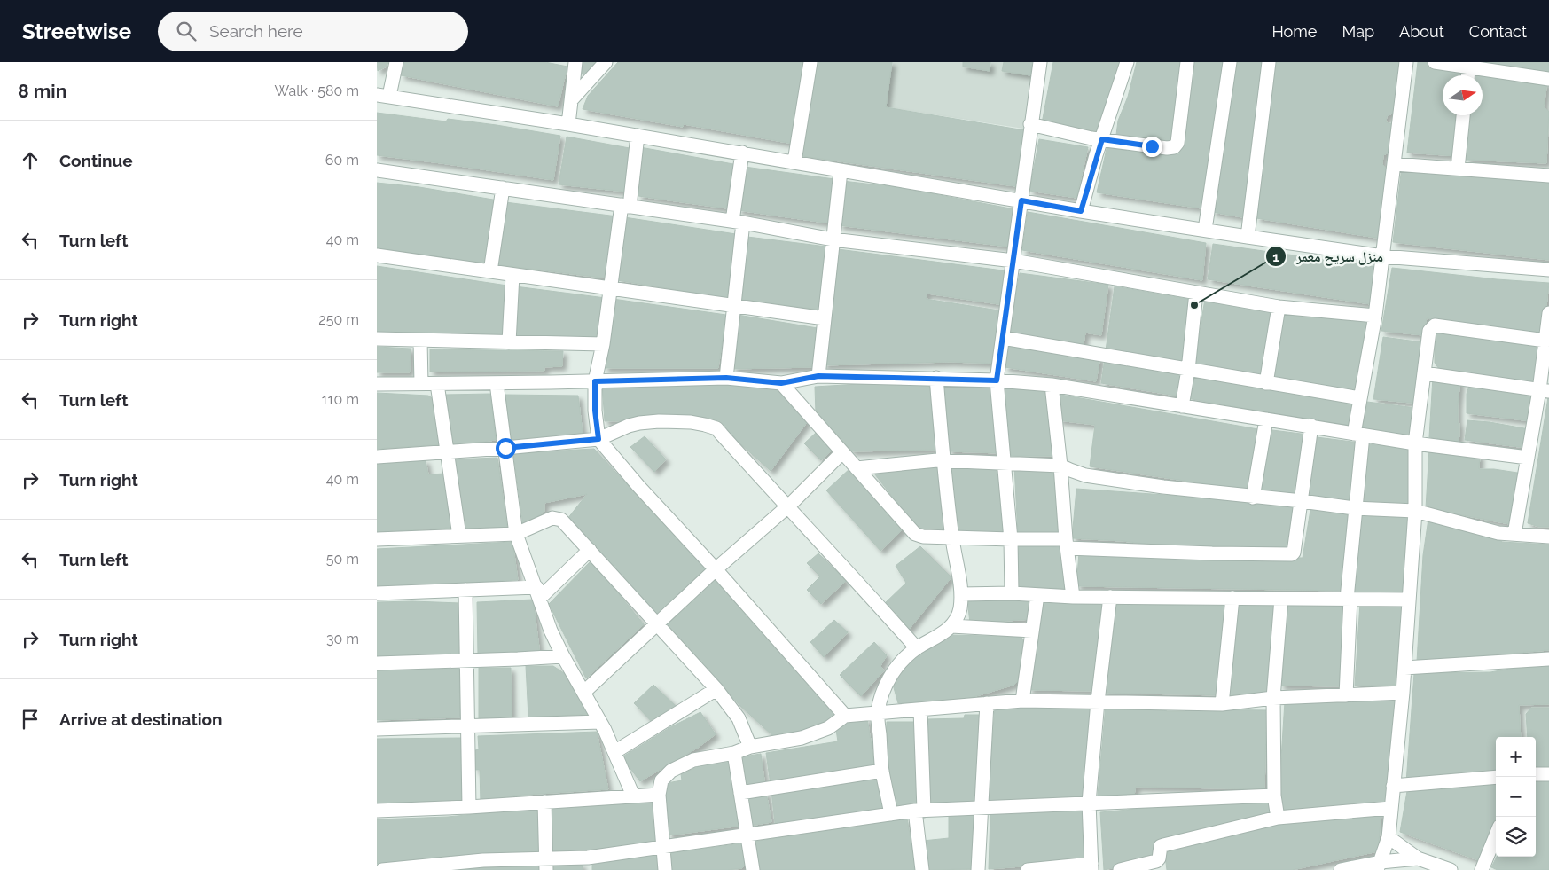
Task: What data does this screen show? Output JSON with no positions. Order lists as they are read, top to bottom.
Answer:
{
  "places": ["منزل سريح معمر"],
  "north": "right",
  "page": {
    "header": "Streetwise",
    "search": "Search here",
    "nav": [
      "Home",
      "Map",
      "About",
      "Contact"
    ],
    "heading": ["8 min", "Walk · 580 m"],
    "list": [
      ["Continue", "60 m"],
      ["Turn left", "40 m"],
      ["Turn right", "250 m"],
      ["Turn left", "110 m"],
      ["Turn right", "40 m"],
      ["Turn left", "50 m"],
      ["Turn right", "30 m"],
      "Arrive at destination"
    ],
    "map_buttons": ["+", "−"]
  }
}
